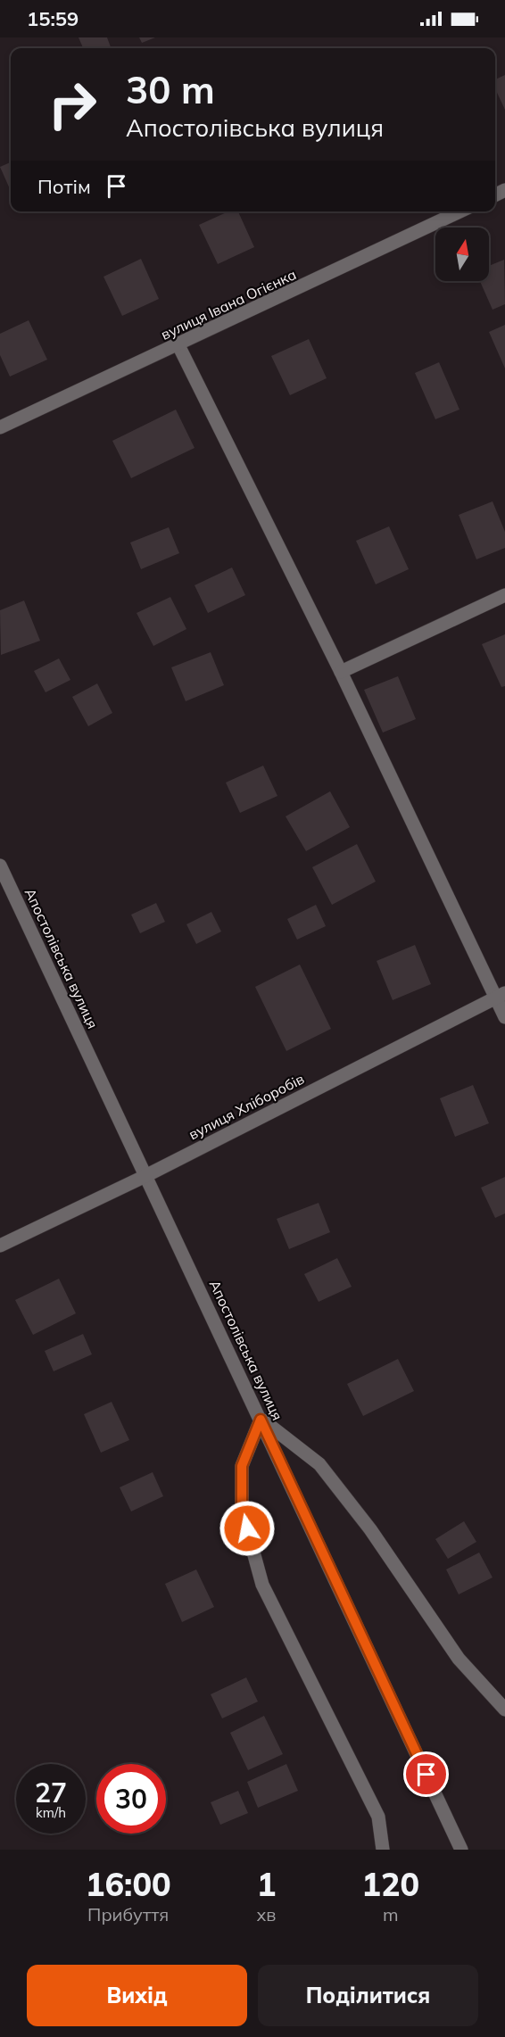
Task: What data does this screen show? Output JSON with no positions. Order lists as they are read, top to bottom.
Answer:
{
  "streets": {
    "street": ["вулиця Івана Огієнка", "Апостолівська вулиця", "вулиця Хліборобів"]
  },
  "crossings": [
    ["Апостолівська вулиця", "вулиця Хліборобів"]
  ],
  "north": "top",
  "page": {
    "status": "15:59",
    "turn": ["30 m", "Апостолівська вулиця"],
    "then": "Потім",
    "speed": "27 km/h",
    "limit": "30",
    "eta": [
      "16:00",
      "Прибуття",
      "1",
      "хв",
      "120",
      "m"
    ],
    "buttons": ["Вихід", "Поділитися"]
  }
}
